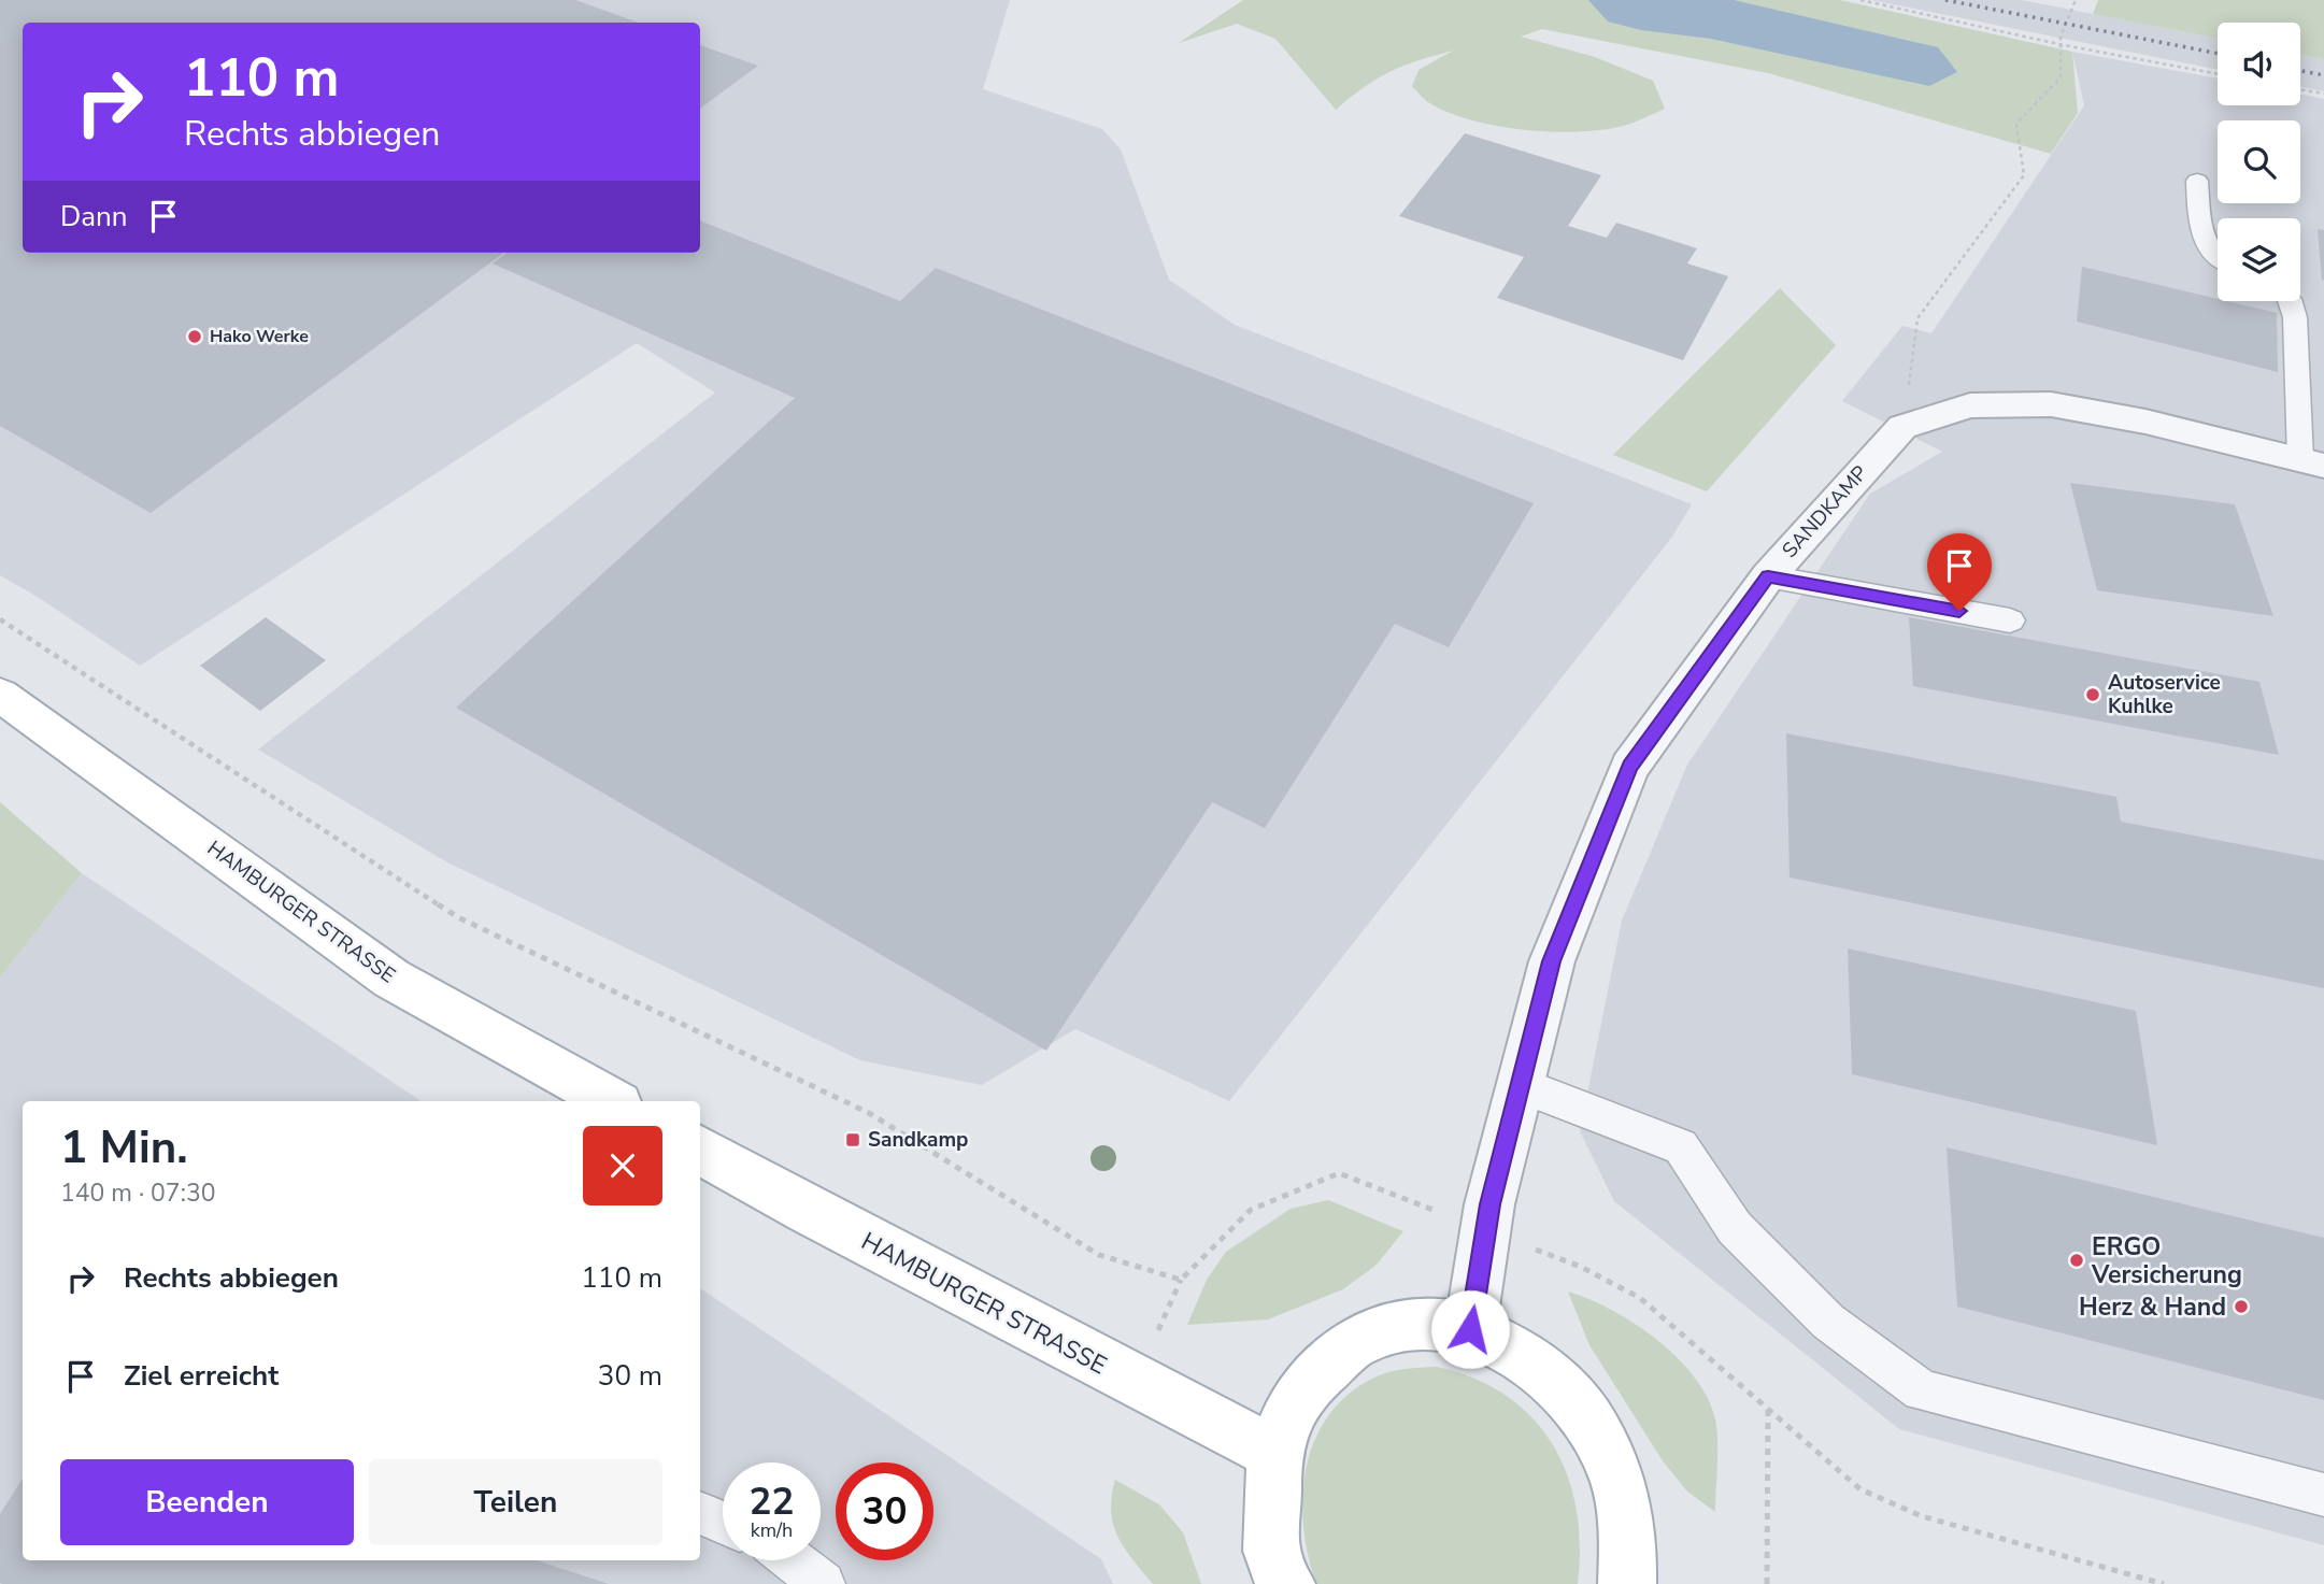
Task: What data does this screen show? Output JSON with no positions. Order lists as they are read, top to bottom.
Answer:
{
  "streets": {
    "main road": ["HAMBURGER STRASSE"],
    "street": ["SANDKAMP"]
  },
  "places": {
    "other": [
      "Hako Werke",
      "Autoservice Kuhlke",
      "ERGO Versicherung",
      "Herz & Hand"
    ],
    "transit": ["Sandkamp"]
  },
  "page": {
    "turn": ["110 m", "Rechts abbiegen"],
    "then": "Dann",
    "heading": ["1 Min.", "140 m · 07:30"],
    "list": [
      {
        "name": "Rechts abbiegen",
        "value": "110 m"
      },
      {
        "name": "Ziel erreicht",
        "value": "30 m"
      }
    ],
    "buttons": ["Beenden", "Teilen"],
    "speed": "22 km/h",
    "limit": "30"
  }
}
